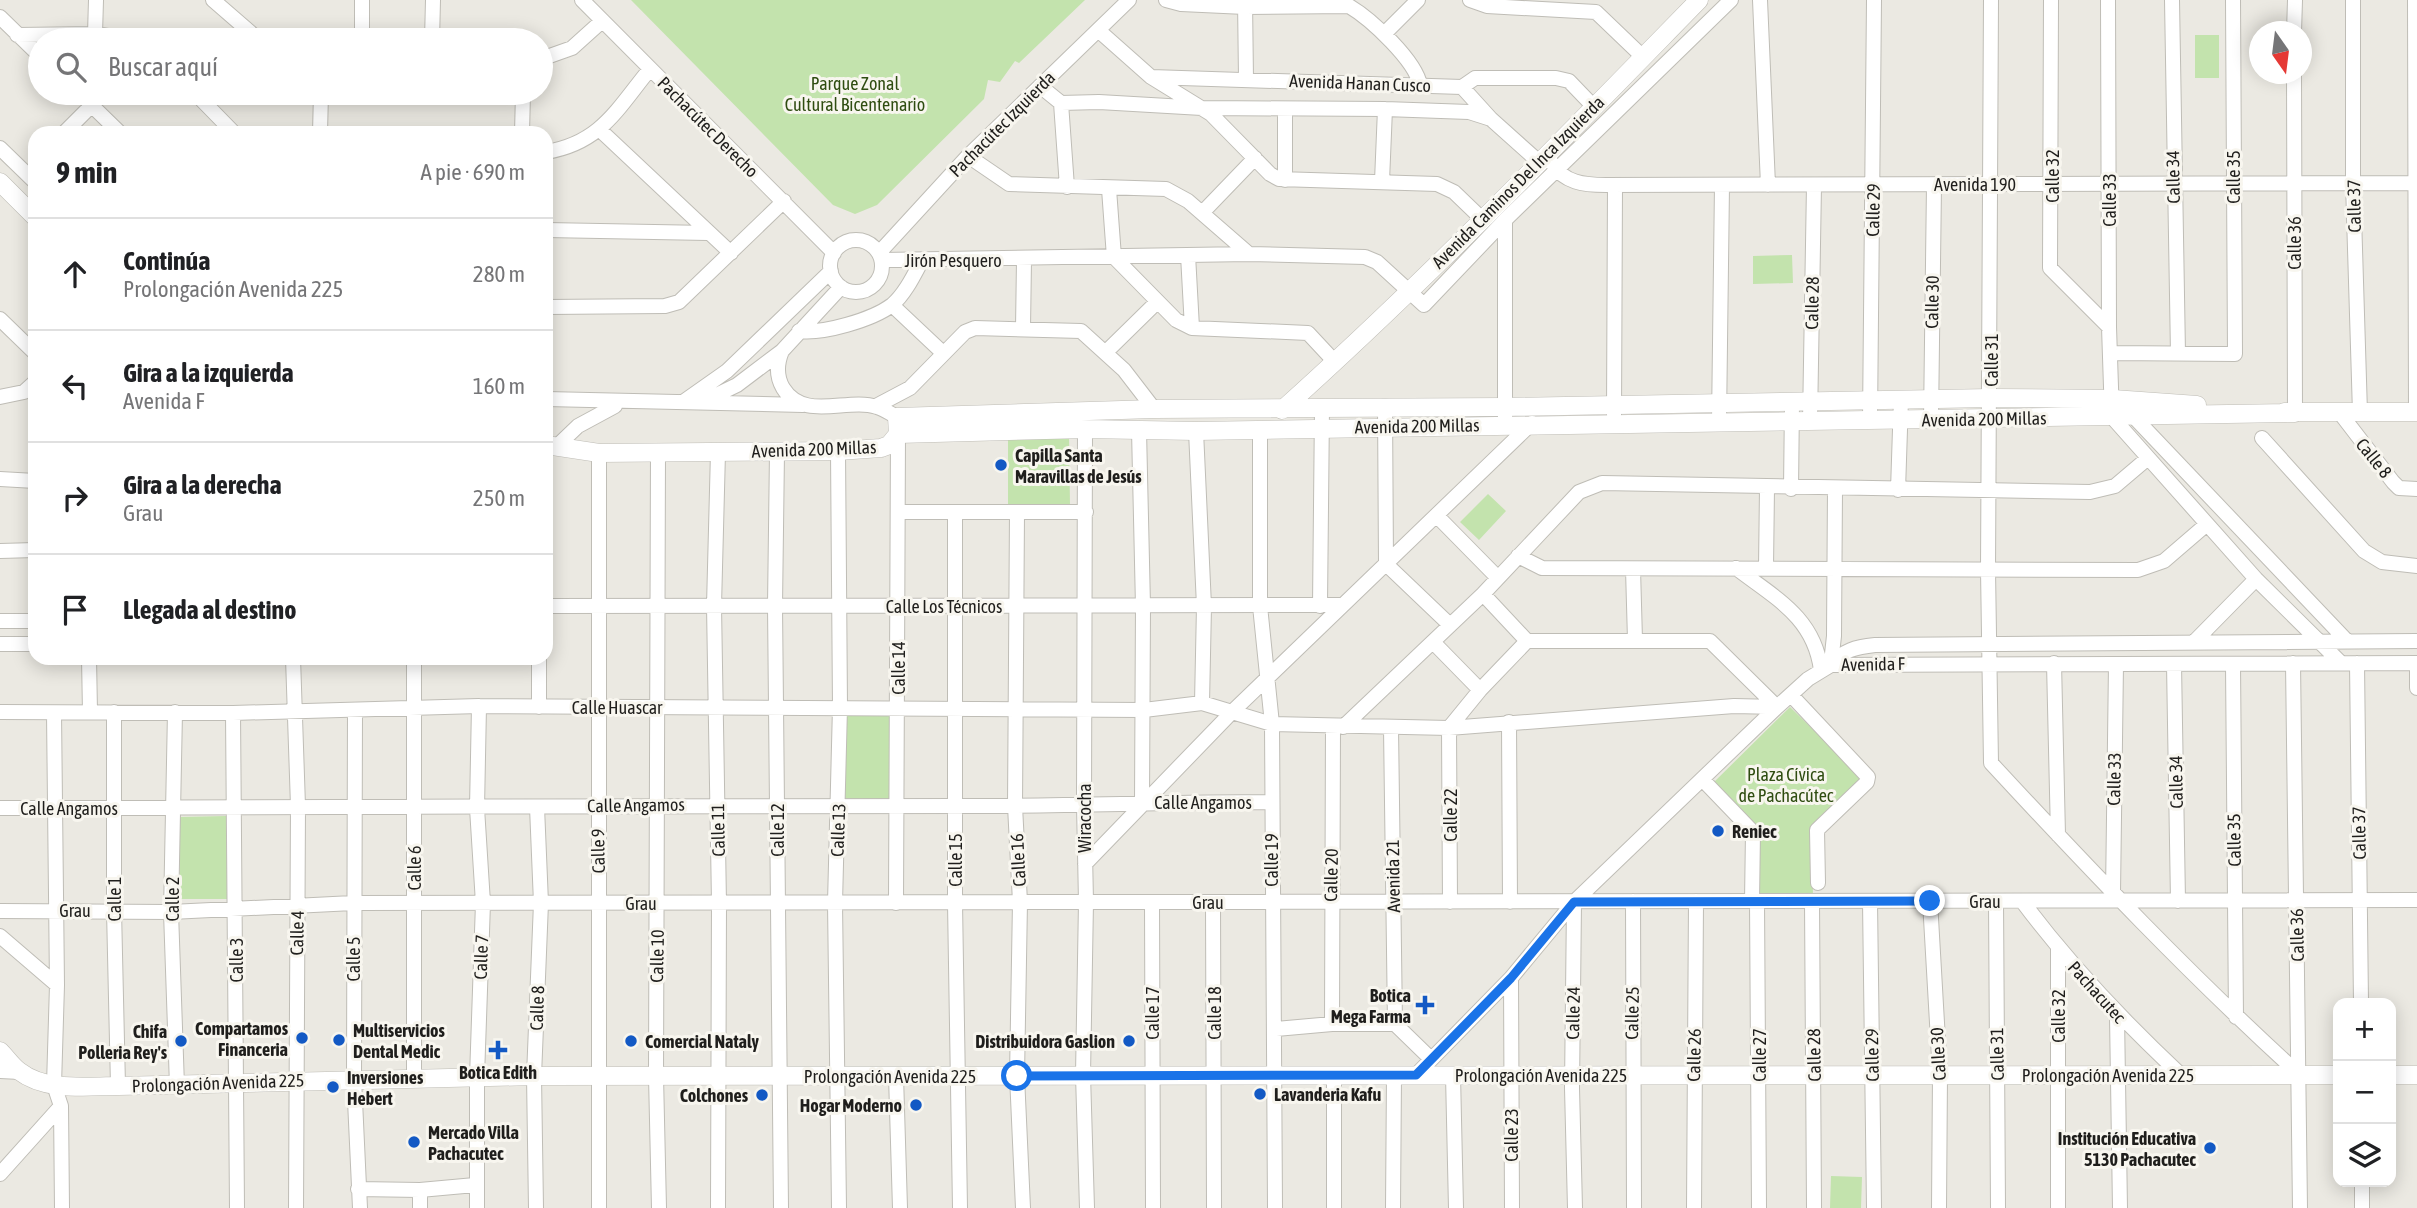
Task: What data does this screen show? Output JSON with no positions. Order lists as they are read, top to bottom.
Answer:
{
  "streets": {
    "main road": ["Avenida Caminos Del Inca Izquierda", "Avenida 200 Millas", "Prolongación Avenida 225"],
    "street": [
      "Avenida Hanan Cusco",
      "Pachacútec Izquierda",
      "Pachacútec Derecho",
      "Calle 32",
      "Calle 34",
      "Calle 35",
      "Avenida 190",
      "Calle 33",
      "Calle 37",
      "Calle 29",
      "Calle 36",
      "Jirón Pesquero",
      "Calle 30",
      "Calle 28",
      "Calle 31",
      "Calle 8",
      "Calle Los Técnicos",
      "Avenida F",
      "Calle 14",
      "Calle Huascar",
      "Calle Angamos",
      "Calle 22",
      "Wiracocha",
      "Calle 11",
      "Calle 12",
      "Calle 13",
      "Calle 9",
      "Calle 15",
      "Calle 16",
      "Calle 19",
      "Calle 6",
      "Calle 20",
      "Avenida 21",
      "Calle 1",
      "Calle 2",
      "Grau",
      "Calle 4",
      "Calle 10",
      "Calle 7",
      "Calle 5",
      "Calle 3",
      "Pachacutec",
      "Calle 17",
      "Calle 18",
      "Calle 24",
      "Calle 25",
      "Calle 26",
      "Calle 27",
      "Calle 23"
    ]
  },
  "crossings": [
    ["Avenida Hanan Cusco", "Avenida Caminos Del Inca Izquierda"],
    ["Pachacútec Izquierda", "Pachacútec Derecho"],
    ["Pachacútec Izquierda", "Jirón Pesquero"],
    ["Pachacútec Derecho", "Jirón Pesquero"],
    ["Calle 32", "Avenida 190"],
    ["Calle 32", "Calle 33"],
    ["Calle 32", "Pachacutec"],
    ["Calle 32", "Prolongación Avenida 225"],
    ["Calle 34", "Calle 35"],
    ["Calle 34", "Avenida 190"],
    ["Calle 34", "Avenida F"],
    ["Calle 34", "Grau"],
    ["Calle 35", "Avenida 190"],
    ["Calle 35", "Avenida F"],
    ["Calle 35", "Grau"],
    ["Avenida Caminos Del Inca Izquierda", "Avenida 190"],
    ["Avenida Caminos Del Inca Izquierda", "Jirón Pesquero"],
    ["Avenida Caminos Del Inca Izquierda", "Avenida 200 Millas"],
    ["Avenida Caminos Del Inca Izquierda", "Calle 19"],
    ["Avenida 190", "Calle 33"],
    ["Avenida 190", "Calle 37"],
    ["Avenida 190", "Calle 29"],
    ["Avenida 190", "Calle 36"],
    ["Avenida 190", "Calle 30"],
    ["Avenida 190", "Calle 28"],
    ["Avenida 190", "Calle 31"],
    ["Calle 33", "Avenida 200 Millas"],
    ["Calle 33", "Avenida F"],
    ["Calle 33", "Grau"],
    ["Calle 37", "Avenida 200 Millas"],
    ["Calle 37", "Avenida F"],
    ["Calle 37", "Grau"],
    ["Calle 29", "Avenida 200 Millas"],
    ["Calle 29", "Grau"],
    ["Calle 29", "Prolongación Avenida 225"],
    ["Calle 36", "Avenida 200 Millas"],
    ["Calle 36", "Avenida F"],
    ["Calle 36", "Grau"],
    ["Calle 36", "Prolongación Avenida 225"],
    ["Calle 30", "Avenida 200 Millas"],
    ["Calle 30", "Grau"],
    ["Calle 30", "Prolongación Avenida 225"],
    ["Calle 28", "Avenida 200 Millas"],
    ["Calle 28", "Grau"],
    ["Calle 28", "Prolongación Avenida 225"],
    ["Calle 31", "Avenida 200 Millas"],
    ["Calle 31", "Avenida F"],
    ["Calle 31", "Grau"],
    ["Calle 31", "Prolongación Avenida 225"],
    ["Avenida 200 Millas", "Calle 8"],
    ["Avenida 200 Millas", "Calle 14"],
    ["Avenida 200 Millas", "Wiracocha"],
    ["Avenida 200 Millas", "Calle 11"],
    ["Avenida 200 Millas", "Calle 12"],
    ["Avenida 200 Millas", "Calle 13"],
    ["Avenida 200 Millas", "Calle 9"],
    ["Avenida 200 Millas", "Calle 19"],
    ["Avenida 200 Millas", "Calle 10"],
    ["Calle 8", "Calle Angamos"],
    ["Calle 8", "Grau"],
    ["Calle 8", "Prolongación Avenida 225"],
    ["Calle Los Técnicos", "Calle 14"],
    ["Calle Los Técnicos", "Wiracocha"],
    ["Calle Los Técnicos", "Calle 11"],
    ["Calle Los Técnicos", "Calle 12"],
    ["Calle Los Técnicos", "Calle 13"],
    ["Calle Los Técnicos", "Calle 9"],
    ["Calle Los Técnicos", "Calle 15"],
    ["Calle Los Técnicos", "Calle 16"],
    ["Calle Los Técnicos", "Calle 19"],
    ["Calle Los Técnicos", "Calle 10"],
    ["Avenida F", "Calle Huascar"],
    ["Avenida F", "Grau"],
    ["Avenida F", "Calle 24"],
    ["Avenida F", "Calle 27"],
    ["Avenida F", "Prolongación Avenida 225"],
    ["Avenida F", "Calle 23"],
    ["Calle 14", "Calle Huascar"],
    ["Calle 14", "Calle Angamos"],
    ["Calle 14", "Grau"],
    ["Calle Huascar", "Calle 22"],
    ["Calle Huascar", "Wiracocha"],
    ["Calle Huascar", "Calle 11"],
    ["Calle Huascar", "Calle 12"],
    ["Calle Huascar", "Calle 13"],
    ["Calle Huascar", "Calle 9"],
    ["Calle Huascar", "Calle 15"],
    ["Calle Huascar", "Calle 16"],
    ["Calle Huascar", "Calle 19"],
    ["Calle Huascar", "Calle 6"],
    ["Calle Huascar", "Calle 20"],
    ["Calle Huascar", "Avenida 21"],
    ["Calle Huascar", "Calle 1"],
    ["Calle Huascar", "Calle 2"],
    ["Calle Huascar", "Calle 4"],
    ["Calle Huascar", "Calle 10"],
    ["Calle Huascar", "Calle 7"],
    ["Calle Huascar", "Calle 5"],
    ["Calle Huascar", "Calle 3"],
    ["Calle Angamos", "Wiracocha"],
    ["Calle Angamos", "Calle 11"],
    ["Calle Angamos", "Calle 12"],
    ["Calle Angamos", "Calle 13"],
    ["Calle Angamos", "Calle 9"],
    ["Calle Angamos", "Calle 15"],
    ["Calle Angamos", "Calle 16"],
    ["Calle Angamos", "Calle 19"],
    ["Calle Angamos", "Calle 6"],
    ["Calle Angamos", "Calle 1"],
    ["Calle Angamos", "Calle 2"],
    ["Calle Angamos", "Calle 4"],
    ["Calle Angamos", "Calle 10"],
    ["Calle Angamos", "Calle 7"],
    ["Calle Angamos", "Calle 5"],
    ["Calle Angamos", "Calle 3"],
    ["Calle 22", "Grau"],
    ["Wiracocha", "Grau"],
    ["Wiracocha", "Prolongación Avenida 225"],
    ["Calle 11", "Grau"],
    ["Calle 11", "Prolongación Avenida 225"],
    ["Calle 12", "Grau"],
    ["Calle 12", "Prolongación Avenida 225"],
    ["Calle 13", "Grau"],
    ["Calle 13", "Prolongación Avenida 225"],
    ["Calle 9", "Grau"],
    ["Calle 9", "Prolongación Avenida 225"],
    ["Calle 15", "Grau"],
    ["Calle 15", "Prolongación Avenida 225"],
    ["Calle 16", "Grau"],
    ["Calle 16", "Prolongación Avenida 225"],
    ["Calle 19", "Grau"],
    ["Calle 19", "Prolongación Avenida 225"],
    ["Calle 6", "Grau"],
    ["Calle 6", "Prolongación Avenida 225"],
    ["Calle 20", "Grau"],
    ["Avenida 21", "Grau"],
    ["Calle 1", "Grau"],
    ["Calle 1", "Prolongación Avenida 225"],
    ["Calle 2", "Grau"],
    ["Calle 2", "Prolongación Avenida 225"],
    ["Grau", "Calle 4"],
    ["Grau", "Calle 10"],
    ["Grau", "Calle 7"],
    ["Grau", "Calle 5"],
    ["Grau", "Calle 3"],
    ["Grau", "Pachacutec"],
    ["Grau", "Calle 17"],
    ["Grau", "Calle 18"],
    ["Grau", "Calle 24"],
    ["Grau", "Calle 25"],
    ["Grau", "Calle 26"],
    ["Grau", "Calle 27"],
    ["Calle 4", "Prolongación Avenida 225"],
    ["Calle 10", "Prolongación Avenida 225"],
    ["Calle 7", "Prolongación Avenida 225"],
    ["Calle 5", "Prolongación Avenida 225"],
    ["Calle 3", "Prolongación Avenida 225"],
    ["Pachacutec", "Prolongación Avenida 225"],
    ["Calle 17", "Prolongación Avenida 225"],
    ["Calle 18", "Prolongación Avenida 225"],
    ["Calle 24", "Prolongación Avenida 225"],
    ["Calle 25", "Prolongación Avenida 225"],
    ["Calle 26", "Prolongación Avenida 225"],
    ["Calle 27", "Prolongación Avenida 225"],
    ["Prolongación Avenida 225", "Calle 23"]
  ],
  "parks": ["Parque Zonal Cultural Bicentenario", "Plaza Cívica de Pachacútec"],
  "places": {
    "other": [
      "Capilla Santa Maravillas de Jesús",
      "Reniec",
      "Compartamos Financeria",
      "Multiservicios Dental Medic",
      "Chifa Polleria Rey's",
      "Comercial Nataly",
      "Distribuidora Gaslion",
      "Inversiones Hebert",
      "Lavanderia Kafu",
      "Colchones",
      "Hogar Moderno",
      "Mercado Villa Pachacutec",
      "Institución Educativa 5130 Pachacutec"
    ],
    "health": ["Botica Mega Farma", "Botica Edith"]
  },
  "north": "bottom",
  "page": {
    "search": "Buscar aquí",
    "heading": ["9 min", "A pie · 690 m"],
    "list": [
      ["Continúa", "Prolongación Avenida 225", "280 m"],
      ["Gira a la izquierda", "Avenida F", "160 m"],
      ["Gira a la derecha", "Grau", "250 m"],
      "Llegada al destino"
    ],
    "map_buttons": ["+", "−"]
  }
}
